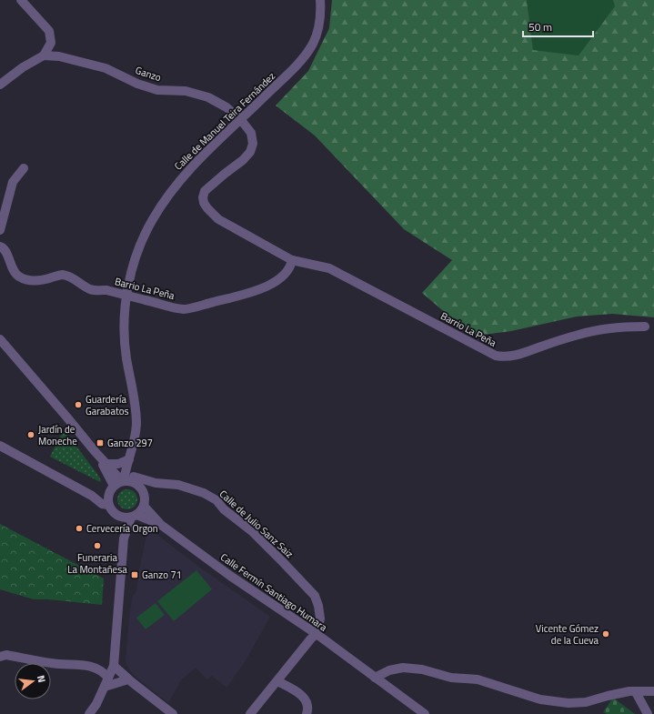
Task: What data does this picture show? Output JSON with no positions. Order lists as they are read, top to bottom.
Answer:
{
  "streets": {
    "street": [
      "Ganzo",
      "Calle de Manuel Teira Fernández",
      "Barrio La Peña",
      "Calle de Julio Sanz Saiz",
      "Calle Fermín Santiago Humara"
    ]
  },
  "crossings": [
    ["Ganzo", "Calle de Manuel Teira Fernández"],
    ["Ganzo", "Barrio La Peña"],
    ["Calle de Manuel Teira Fernández", "Barrio La Peña"],
    ["Calle de Manuel Teira Fernández", "Calle de Julio Sanz Saiz"],
    ["Calle de Manuel Teira Fernández", "Calle Fermín Santiago Humara"],
    ["Calle de Julio Sanz Saiz", "Calle Fermín Santiago Humara"]
  ],
  "places": {
    "other": [
      "Guardería Garabatos",
      "Jardín de Moneche",
      "Cervecería Orgon",
      "Funeraria La Montañesa",
      "Vicente Gómez de la Cueva"
    ],
    "transit": ["Ganzo 297", "Ganzo 71"]
  },
  "scale_bar": "50 m",
  "north": "right"
}
